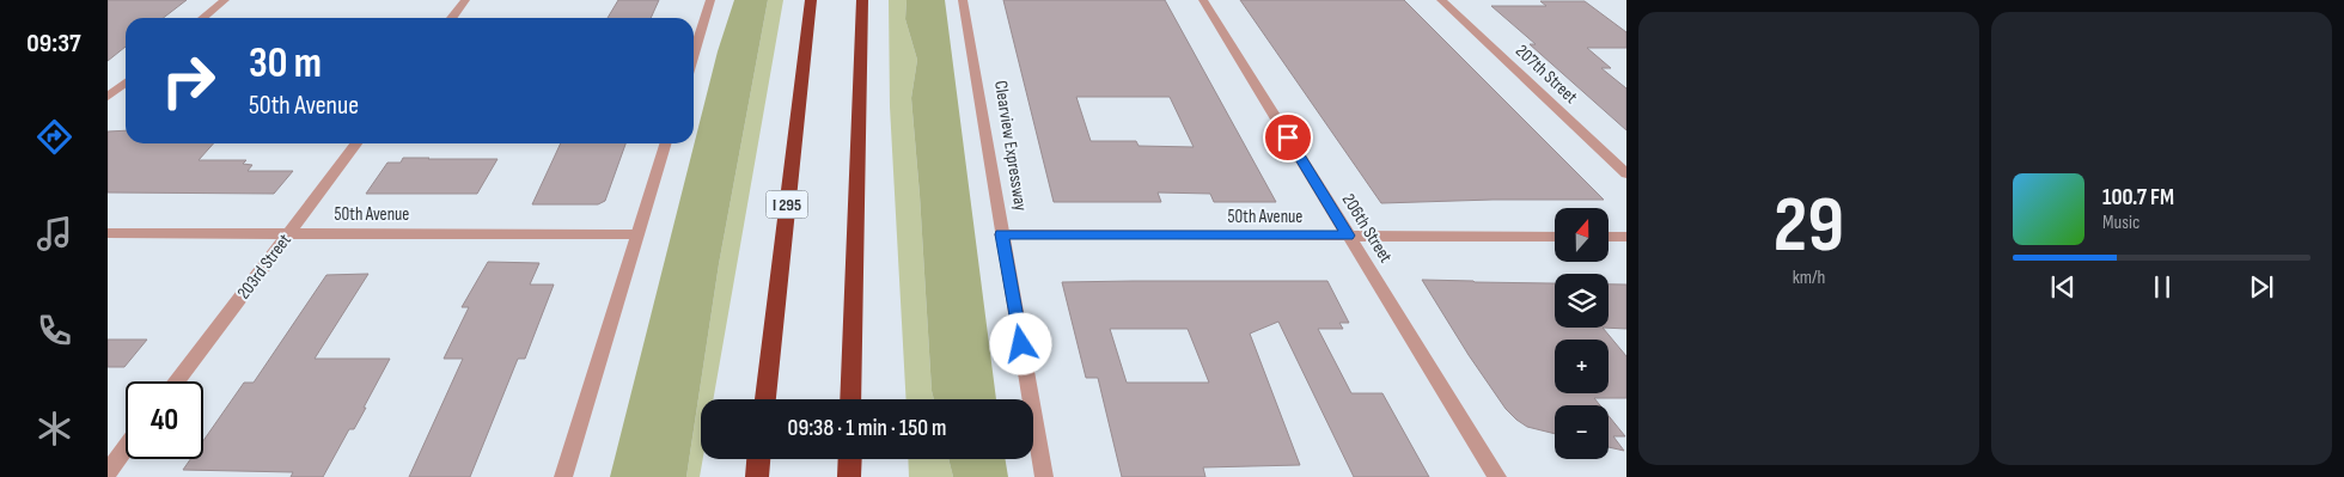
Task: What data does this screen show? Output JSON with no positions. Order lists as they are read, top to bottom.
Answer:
{
  "streets": {
    "highway": ["I 295"],
    "street": [
      "207th Street",
      "Clearview Expressway",
      "50th Avenue",
      "206th Street",
      "203rd Street"
    ]
  },
  "crossings": [
    ["Clearview Expressway", "50th Avenue"],
    ["50th Avenue", "206th Street"],
    ["50th Avenue", "203rd Street"]
  ],
  "north": "top",
  "page": {
    "tabs": "09:37",
    "tile": ["29", "km/h"],
    "turn": ["30 m", "50th Avenue"],
    "song": ["100.7 FM", "Music"],
    "map_buttons": ["+", "−"],
    "limit": "40",
    "trip": "09:38 · 1 min · 150 m"
  }
}
